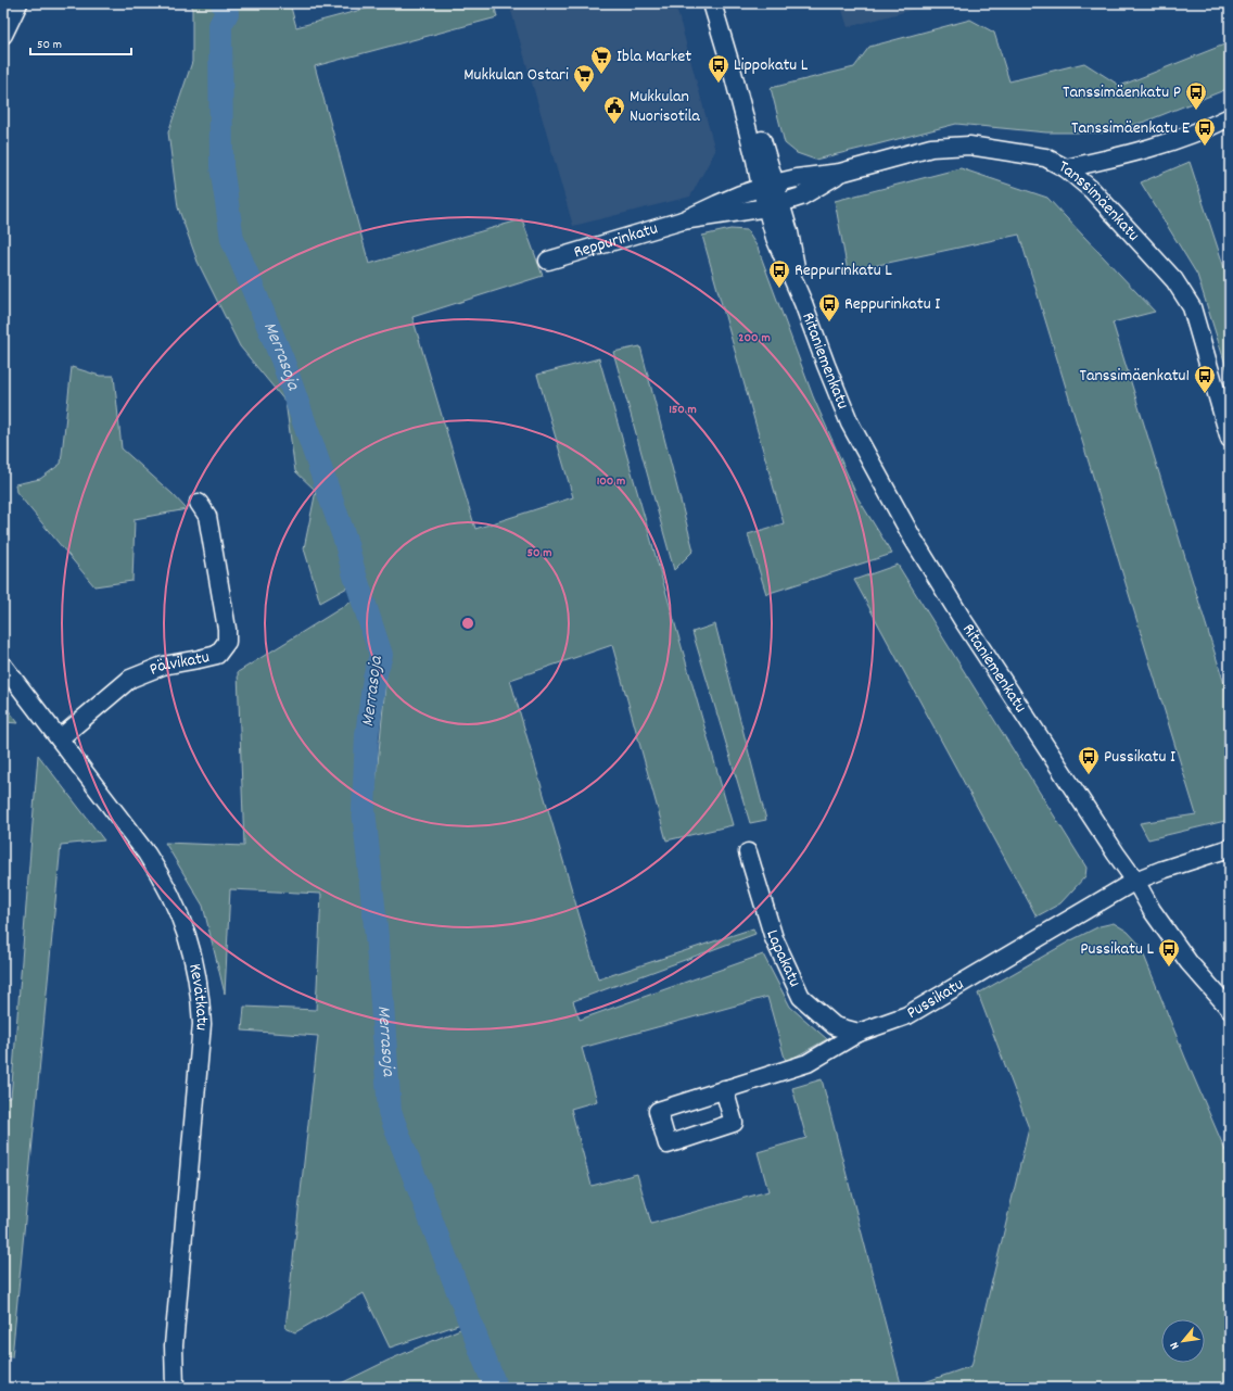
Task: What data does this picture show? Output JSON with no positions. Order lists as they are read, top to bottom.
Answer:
{
  "streets": {
    "street": [
      "Tanssimäenkatu",
      "Reppurinkatu",
      "Ritaniemenkatu",
      "Pälvikatu",
      "Lapakatu",
      "Kevätkatu",
      "Pussikatu"
    ]
  },
  "crossings": [
    ["Tanssimäenkatu", "Reppurinkatu"],
    ["Tanssimäenkatu", "Ritaniemenkatu"],
    ["Reppurinkatu", "Ritaniemenkatu"],
    ["Ritaniemenkatu", "Pussikatu"],
    ["Pälvikatu", "Kevätkatu"],
    ["Lapakatu", "Pussikatu"]
  ],
  "water": ["Merrasoja"],
  "places": {
    "supermarket": ["Ibla Market", "Mukkulan Ostari"],
    "bus stop": [
      "Lippokatu L",
      "Tanssimäenkatu P",
      "Tanssimäenkatu E",
      "Reppurinkatu L",
      "Reppurinkatu I",
      "Tanssimäenkatu1",
      "Pussikatu I",
      "Pussikatu L"
    ],
    "public building": ["Mukkulan Nuorisotila"]
  },
  "scale_bar": "50 m",
  "north": "bottom left",
  "rings": [
    "200 m",
    "150 m",
    "100 m",
    "50 m"
  ]
}
